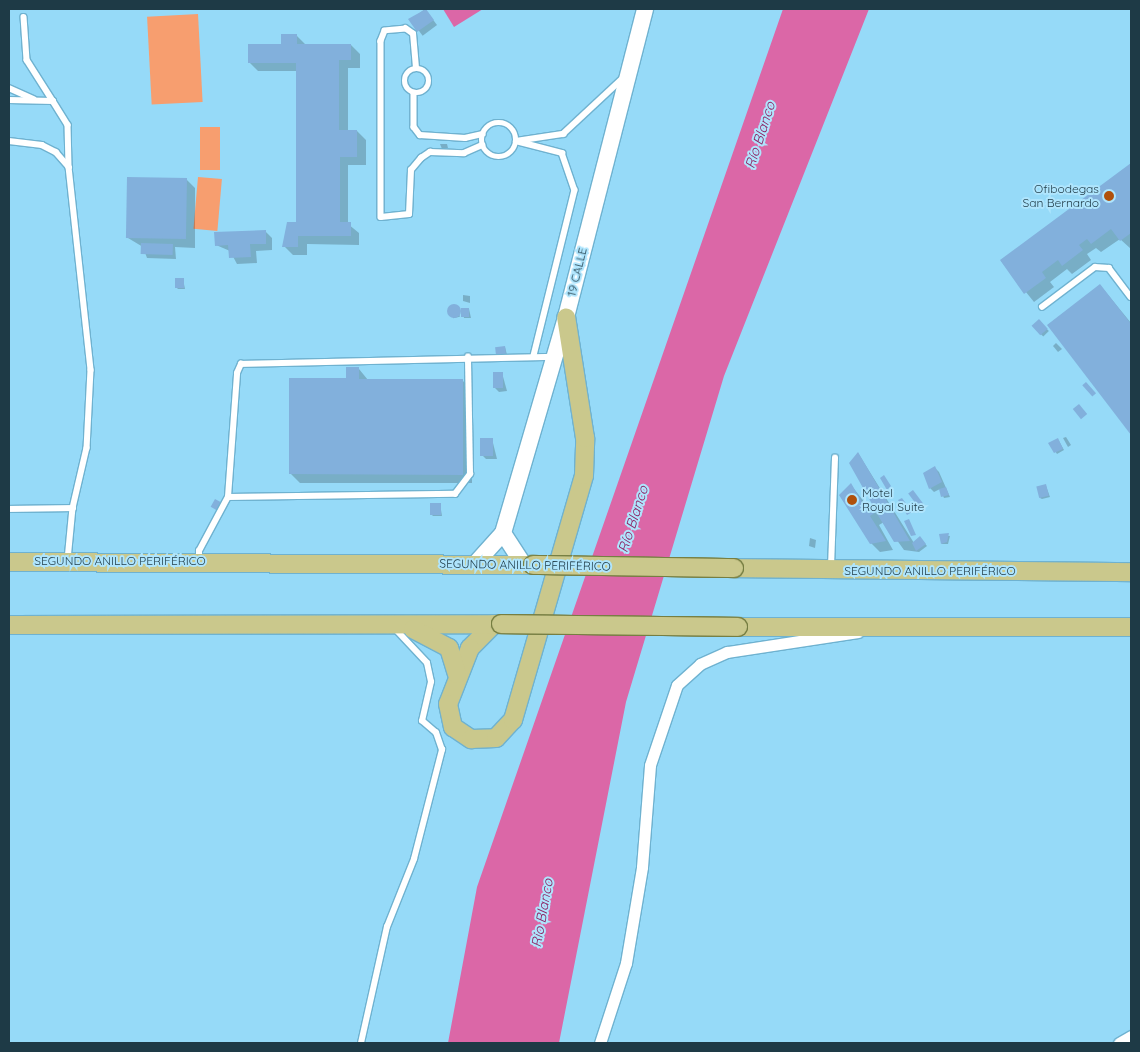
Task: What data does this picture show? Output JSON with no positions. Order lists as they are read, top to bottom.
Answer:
{
  "streets": {
    "main road": ["19 CALLE", "SEGUNDO ANILLO PERIFÉRICO"]
  },
  "crossings": [
    ["19 CALLE", "SEGUNDO ANILLO PERIFÉRICO"]
  ],
  "water": ["Río Blanco"],
  "places": ["Ofibodegas San Bernardo", "Motel Royal Suite"]
}
